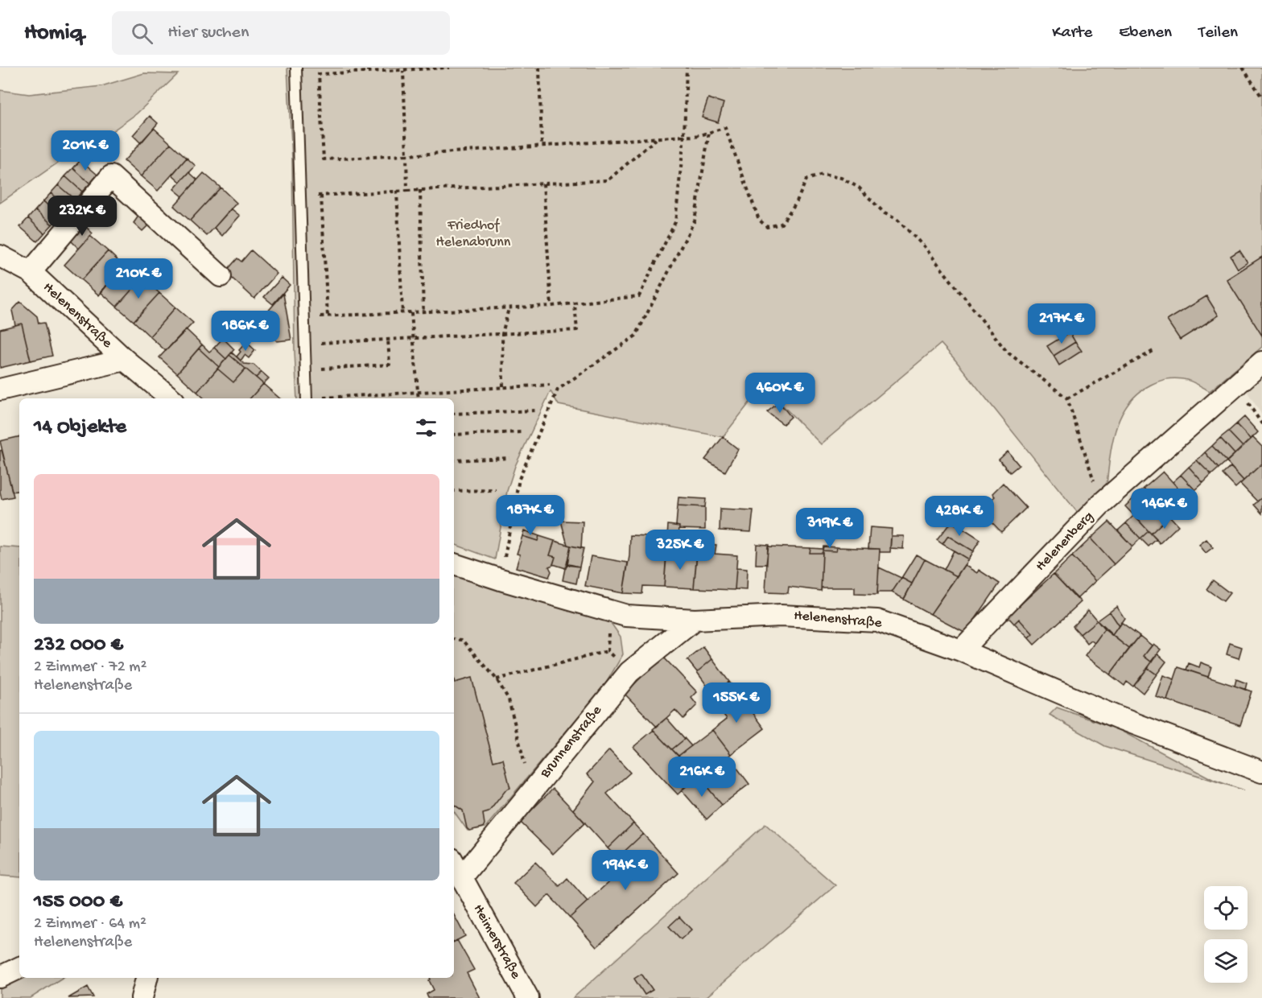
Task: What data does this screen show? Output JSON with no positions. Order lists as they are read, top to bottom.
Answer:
{
  "streets": {
    "street": [
      "Helenenstraße",
      "Helenenberg",
      "Brunnenstraße",
      "Heimerstraße"
    ]
  },
  "crossings": [
    ["Helenenstraße", "Helenenberg"],
    ["Helenenstraße", "Brunnenstraße"],
    ["Brunnenstraße", "Heimerstraße"]
  ],
  "parks": ["Friedhof Helenabrunn"],
  "page": {
    "header": "Homiq",
    "search": "Hier suchen",
    "nav": ["Karte", "Ebenen", "Teilen"],
    "price": [
      "201K €",
      "232K €",
      "210K €",
      "217K €",
      "186K €",
      "460K €",
      "146K €",
      "187K €",
      "428K €",
      "319K €",
      "325K €",
      "155K €",
      "216K €",
      "194K €"
    ],
    "heading": "14 Objekte",
    "list": [
      {
        "name": "232 000 €",
        "note": "2 Zimmer · 72 m² · Helenenstraße"
      },
      {
        "name": "155 000 €",
        "note": "2 Zimmer · 64 m² · Helenenstraße"
      }
    ]
  }
}
